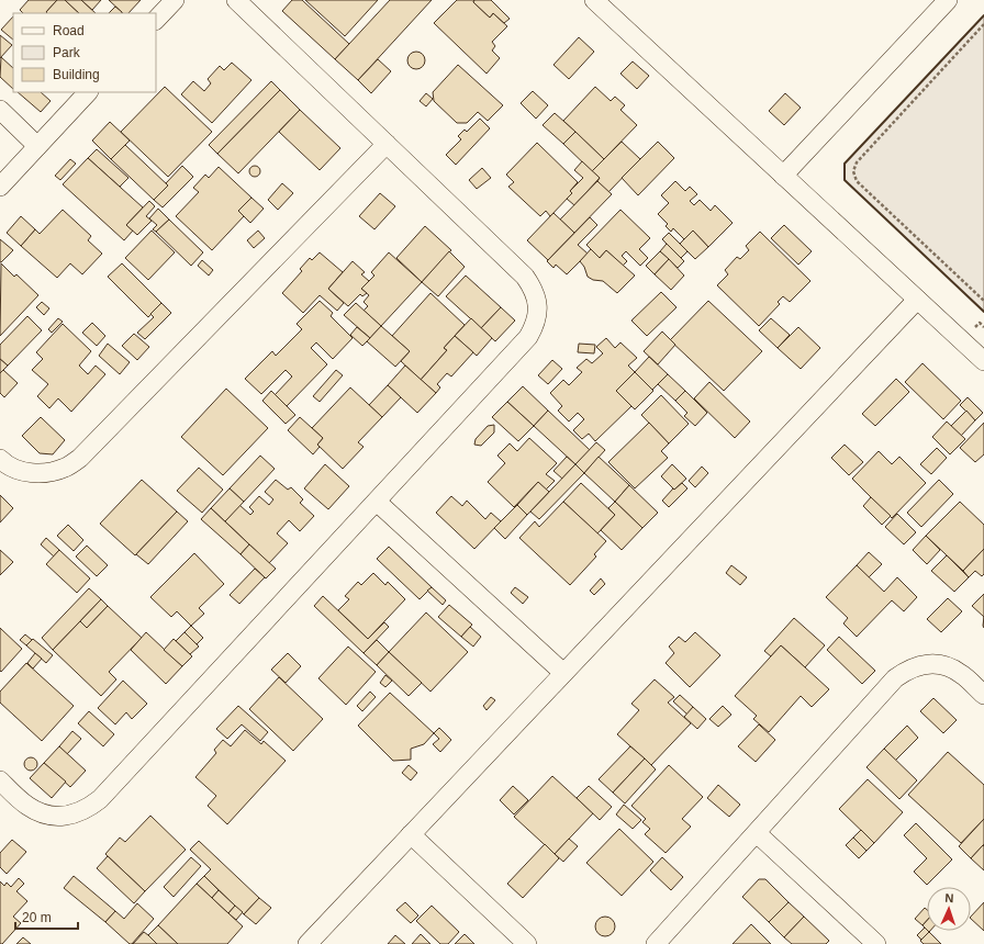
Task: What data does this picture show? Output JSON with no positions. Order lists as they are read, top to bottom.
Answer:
{
  "legend": ["Road", "Park", "Building"],
  "scale_bar": "20 m",
  "north": "top"
}
